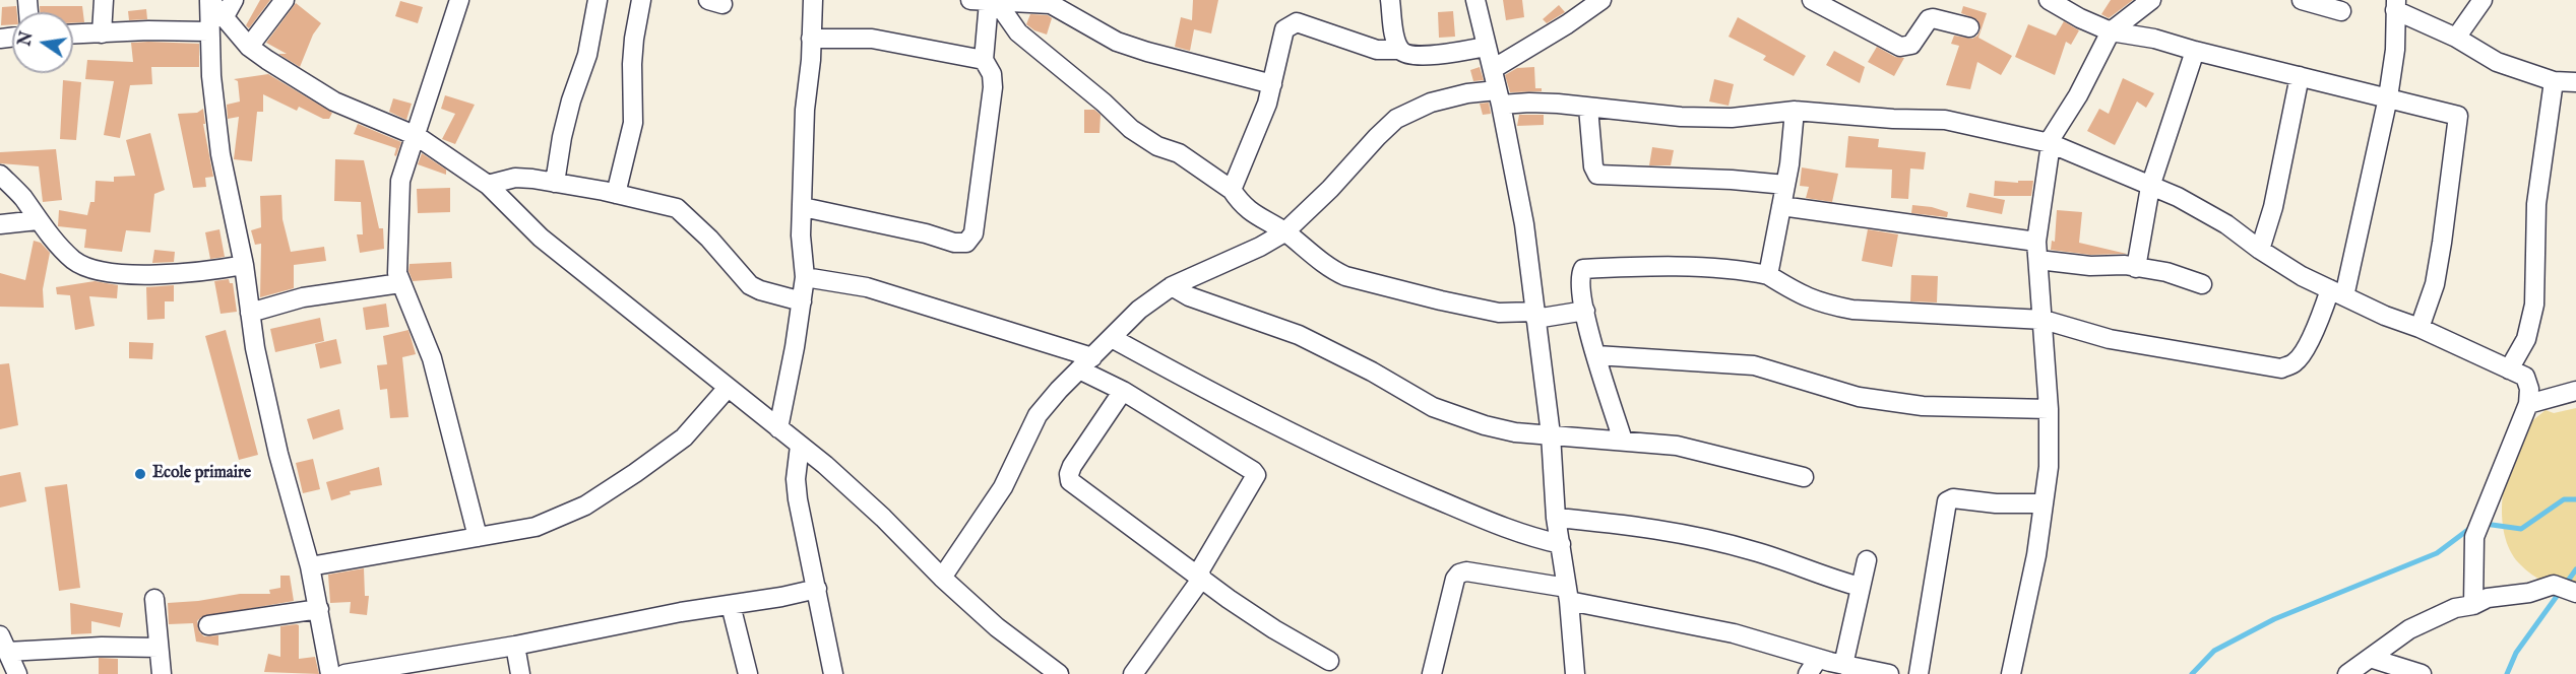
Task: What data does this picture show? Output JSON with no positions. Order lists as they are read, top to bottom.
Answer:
{
  "places": ["Ecole primaire"],
  "north": "left"
}
